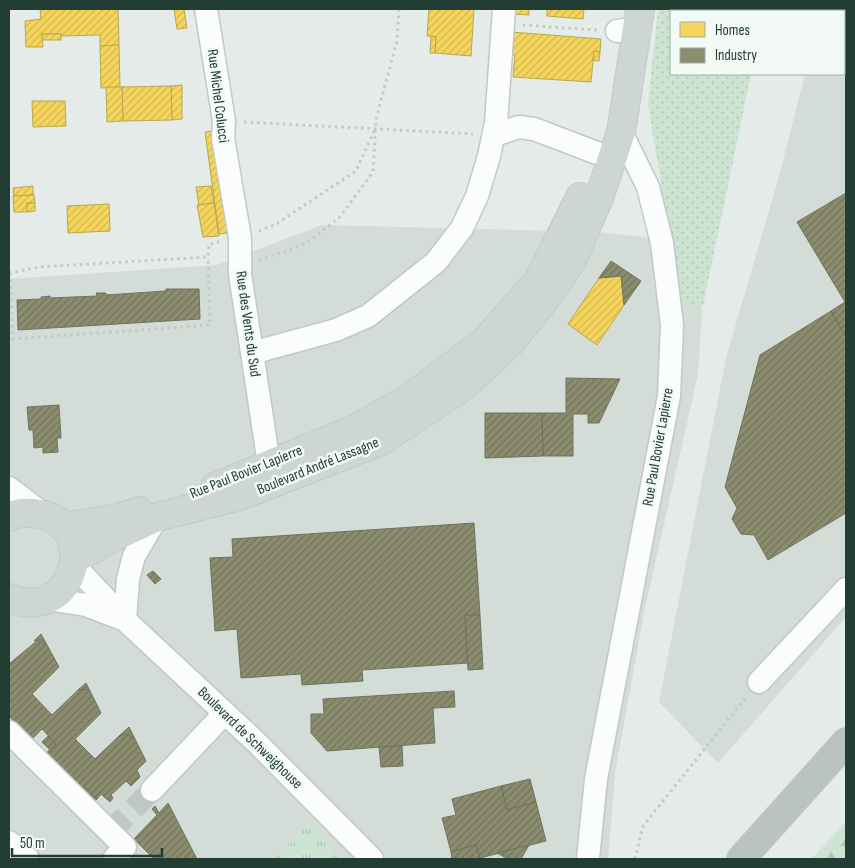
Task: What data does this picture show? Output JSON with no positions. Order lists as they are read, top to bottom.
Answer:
{
  "streets": {
    "main road": ["Rue Paul Bovier Lapierre", "Boulevard André Lassagne"],
    "street": ["Rue Michel Colucci", "Rue des Vents du Sud", "Boulevard de Schweighouse"]
  },
  "crossings": [
    ["Rue Michel Colucci", "Rue des Vents du Sud"],
    ["Rue des Vents du Sud", "Rue Paul Bovier Lapierre"],
    ["Rue Paul Bovier Lapierre", "Boulevard André Lassagne"],
    ["Boulevard André Lassagne", "Boulevard de Schweighouse"]
  ],
  "legend": ["Homes", "Industry"],
  "scale_bar": "50 m"
}
